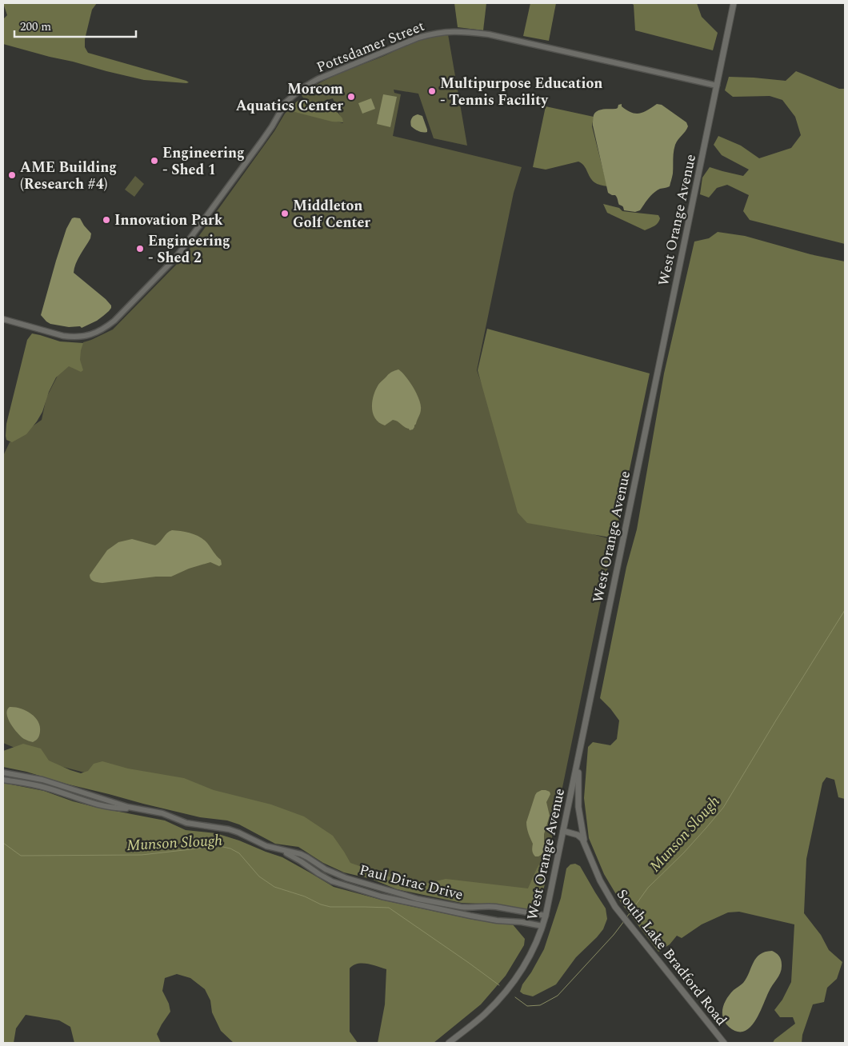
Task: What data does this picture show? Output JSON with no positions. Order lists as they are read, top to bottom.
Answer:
{
  "streets": {
    "main road": ["West Orange Avenue", "South Lake Bradford Road"],
    "street": ["Pottsdamer Street", "Paul Dirac Drive"]
  },
  "crossings": [
    ["Pottsdamer Street", "West Orange Avenue"],
    ["West Orange Avenue", "Paul Dirac Drive"],
    ["West Orange Avenue", "South Lake Bradford Road"]
  ],
  "water": ["Munson Slough"],
  "places": [
    "Multipurpose Education - Tennis Facility",
    "Morcom Aquatics Center",
    "Engineering - Shed 1",
    "AME Building (Research #4)",
    "Middleton Golf Center",
    "Innovation Park",
    "Engineering - Shed 2"
  ],
  "scale_bar": "200 m"
}
